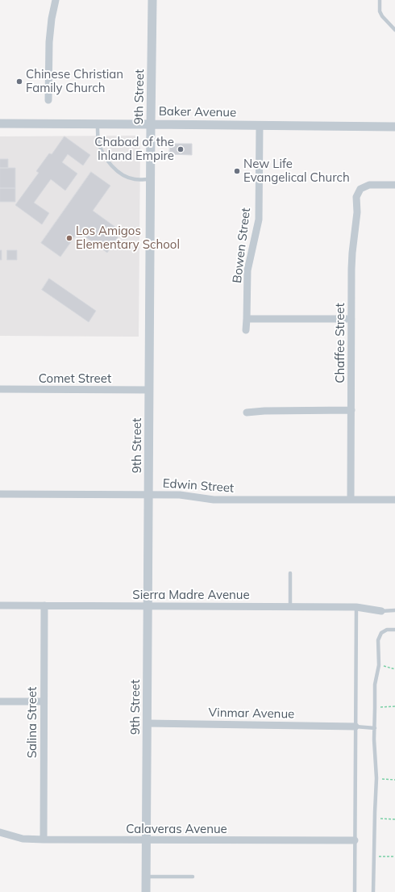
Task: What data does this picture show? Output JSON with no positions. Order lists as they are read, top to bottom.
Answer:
{
  "streets": {
    "street": [
      "9th Street",
      "Baker Avenue",
      "Bowen Street",
      "Chaffee Street",
      "Comet Street",
      "Edwin Street",
      "Sierra Madre Avenue",
      "Vinmar Avenue",
      "Salina Street",
      "Calaveras Avenue"
    ]
  },
  "crossings": [
    ["9th Street", "Baker Avenue"],
    ["9th Street", "Comet Street"],
    ["9th Street", "Edwin Street"],
    ["9th Street", "Sierra Madre Avenue"],
    ["9th Street", "Vinmar Avenue"],
    ["9th Street", "Calaveras Avenue"],
    ["Baker Avenue", "Bowen Street"],
    ["Chaffee Street", "Edwin Street"],
    ["Sierra Madre Avenue", "Salina Street"],
    ["Salina Street", "Calaveras Avenue"]
  ],
  "places": [
    "Chinese Christian Family Church",
    "Chabad of the Inland Empire",
    "New Life Evangelical Church",
    "Los Amigos Elementary School"
  ]
}
